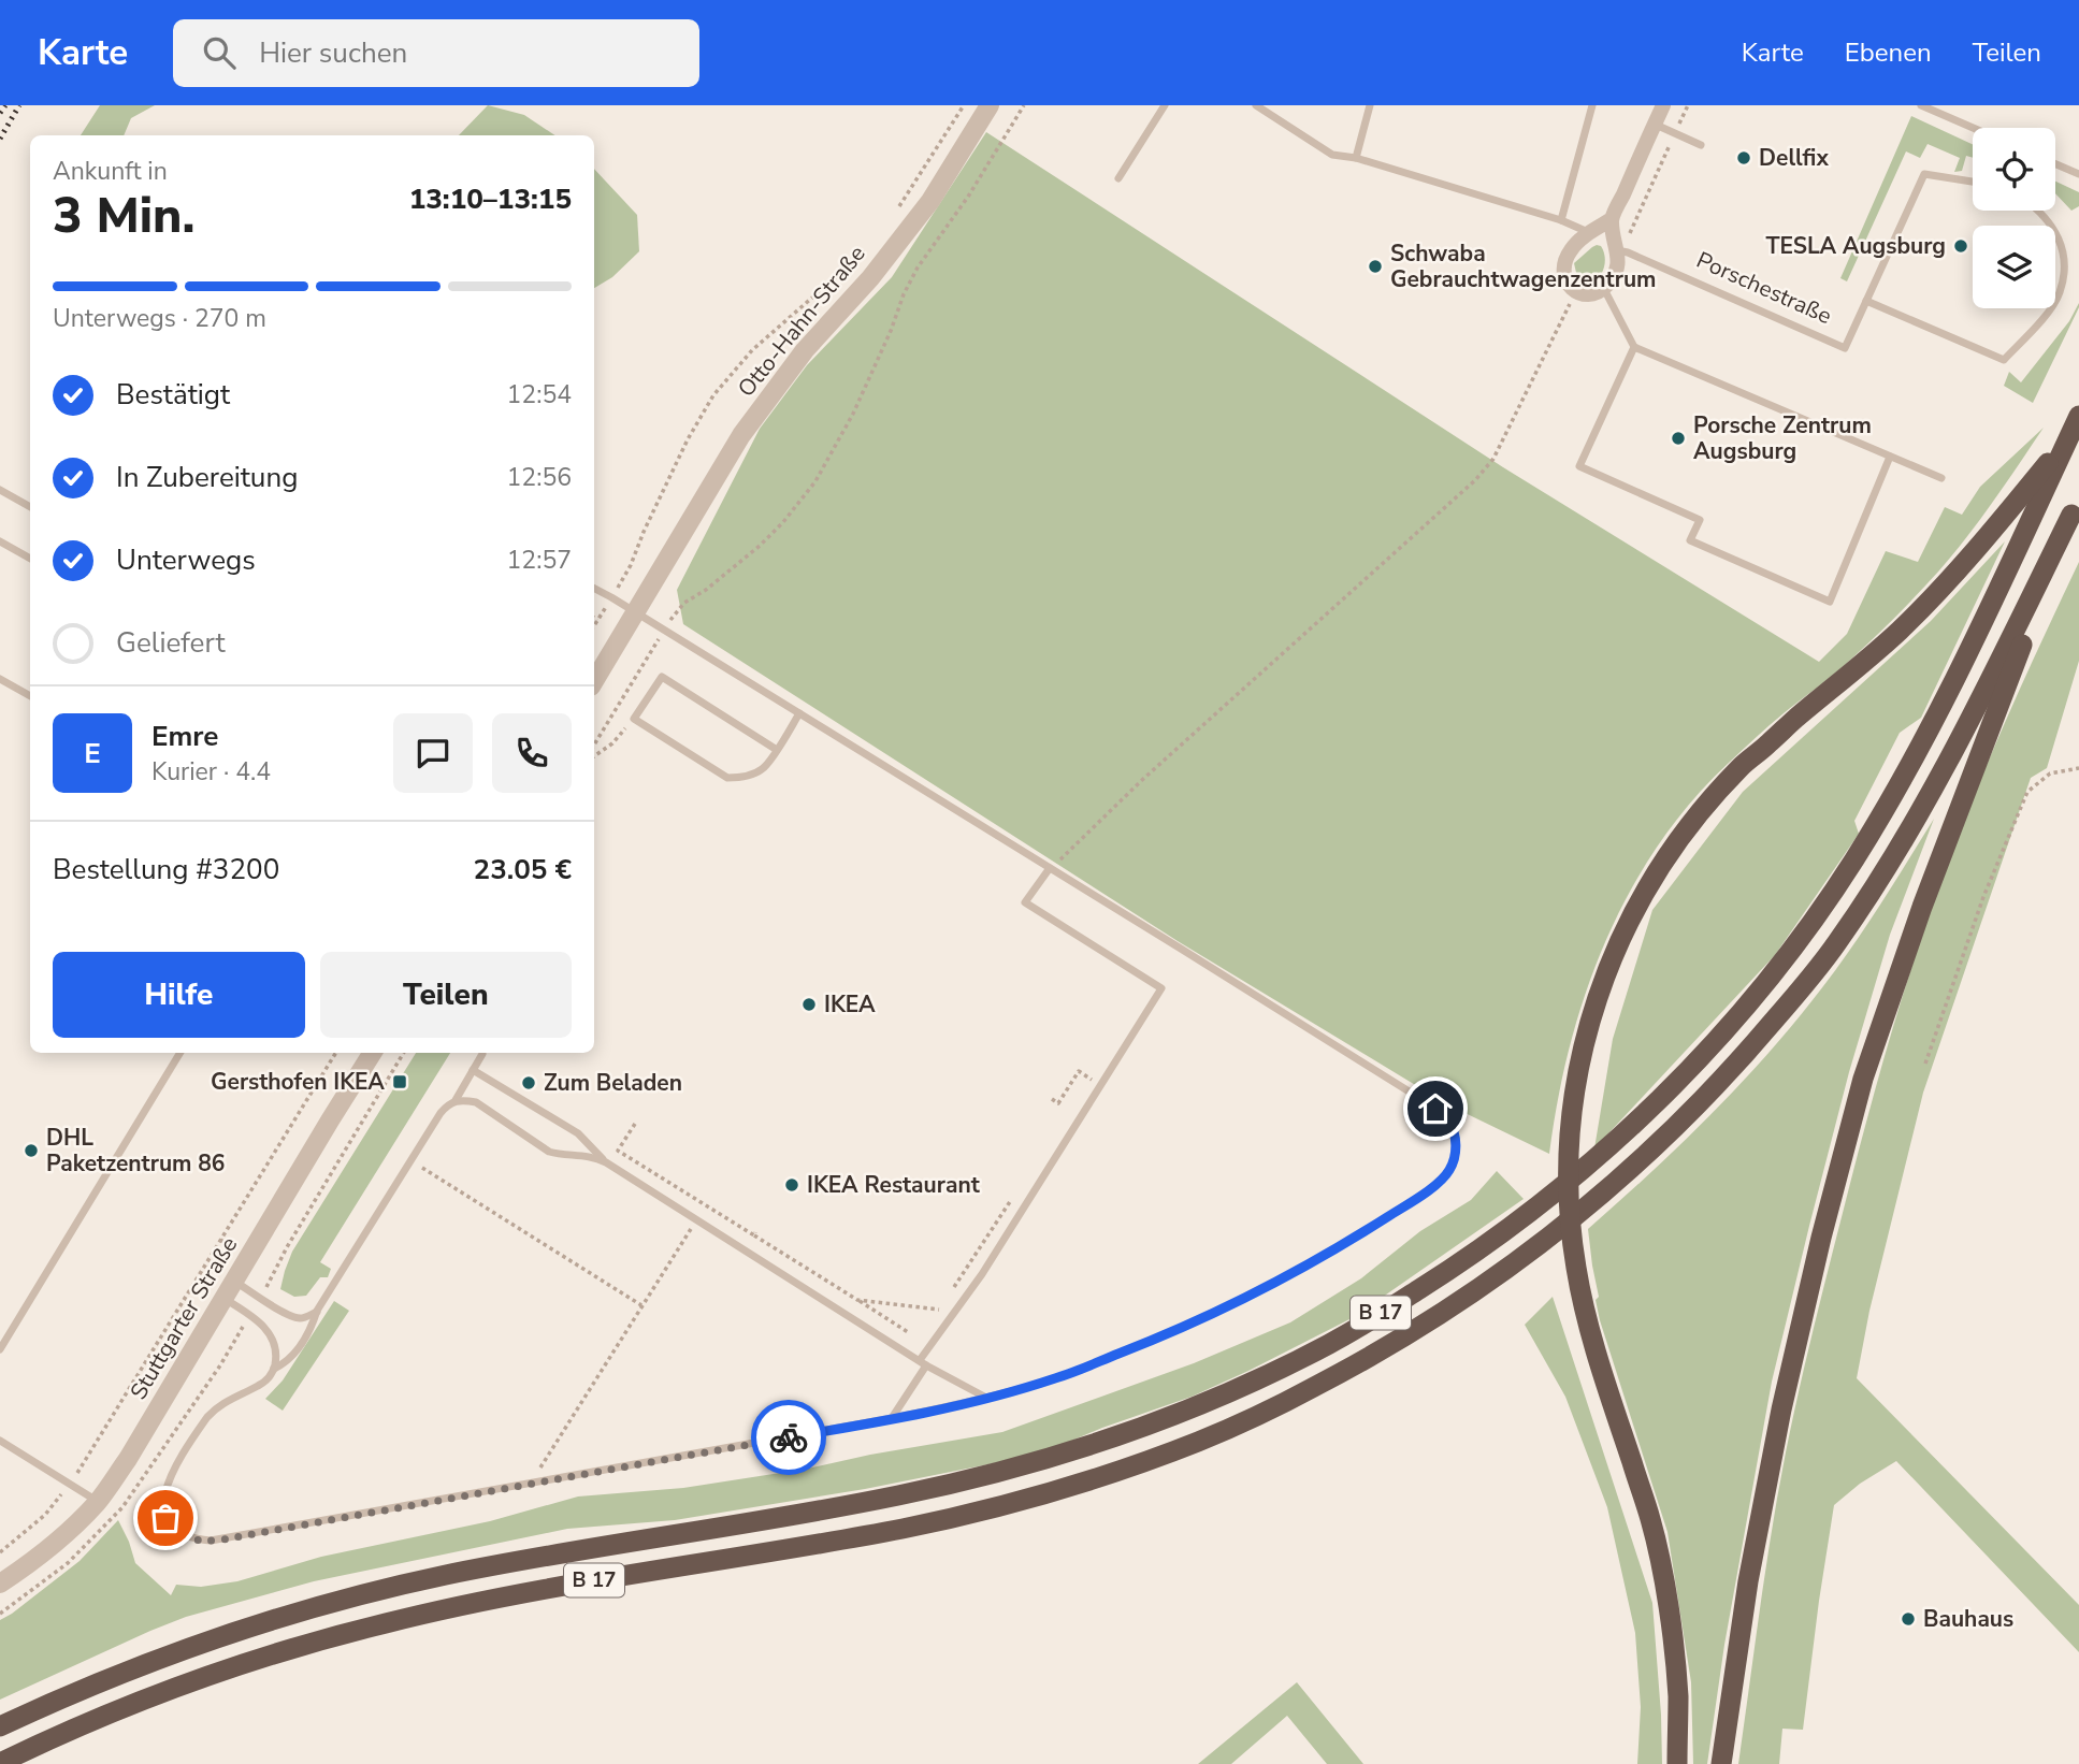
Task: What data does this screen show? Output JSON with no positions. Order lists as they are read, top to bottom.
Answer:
{
  "streets": {
    "highway": ["B 17"],
    "street": ["Otto-Hahn-Straße", "Stuttgarter Straße"],
    "lane": ["Porschestraße"]
  },
  "places": {
    "other": [
      "Dellfix",
      "TESLA Augsburg",
      "Schwaba Gebrauchtwagenzentrum",
      "Porsche Zentrum Augsburg",
      "IKEA",
      "Zum Beladen",
      "DHL Paketzentrum 86",
      "IKEA Restaurant",
      "Bauhaus"
    ],
    "transit": ["Gersthofen IKEA"]
  },
  "page": {
    "header": "Karte",
    "search": "Hier suchen",
    "nav": ["Karte", "Ebenen", "Teilen"],
    "heading": ["3 Min.", "Ankunft in", "13:10–13:15"],
    "panel": [
      "Emre",
      "Kurier · 4.4",
      "Bestellung #3200",
      "23.05 €"
    ],
    "bar": "Unterwegs · 270 m",
    "list": [
      ["Bestätigt", "12:54"],
      ["In Zubereitung", "12:56"],
      ["Unterwegs", "12:57"],
      "Geliefert"
    ],
    "round": "E",
    "buttons": ["Hilfe", "Teilen"]
  }
}
